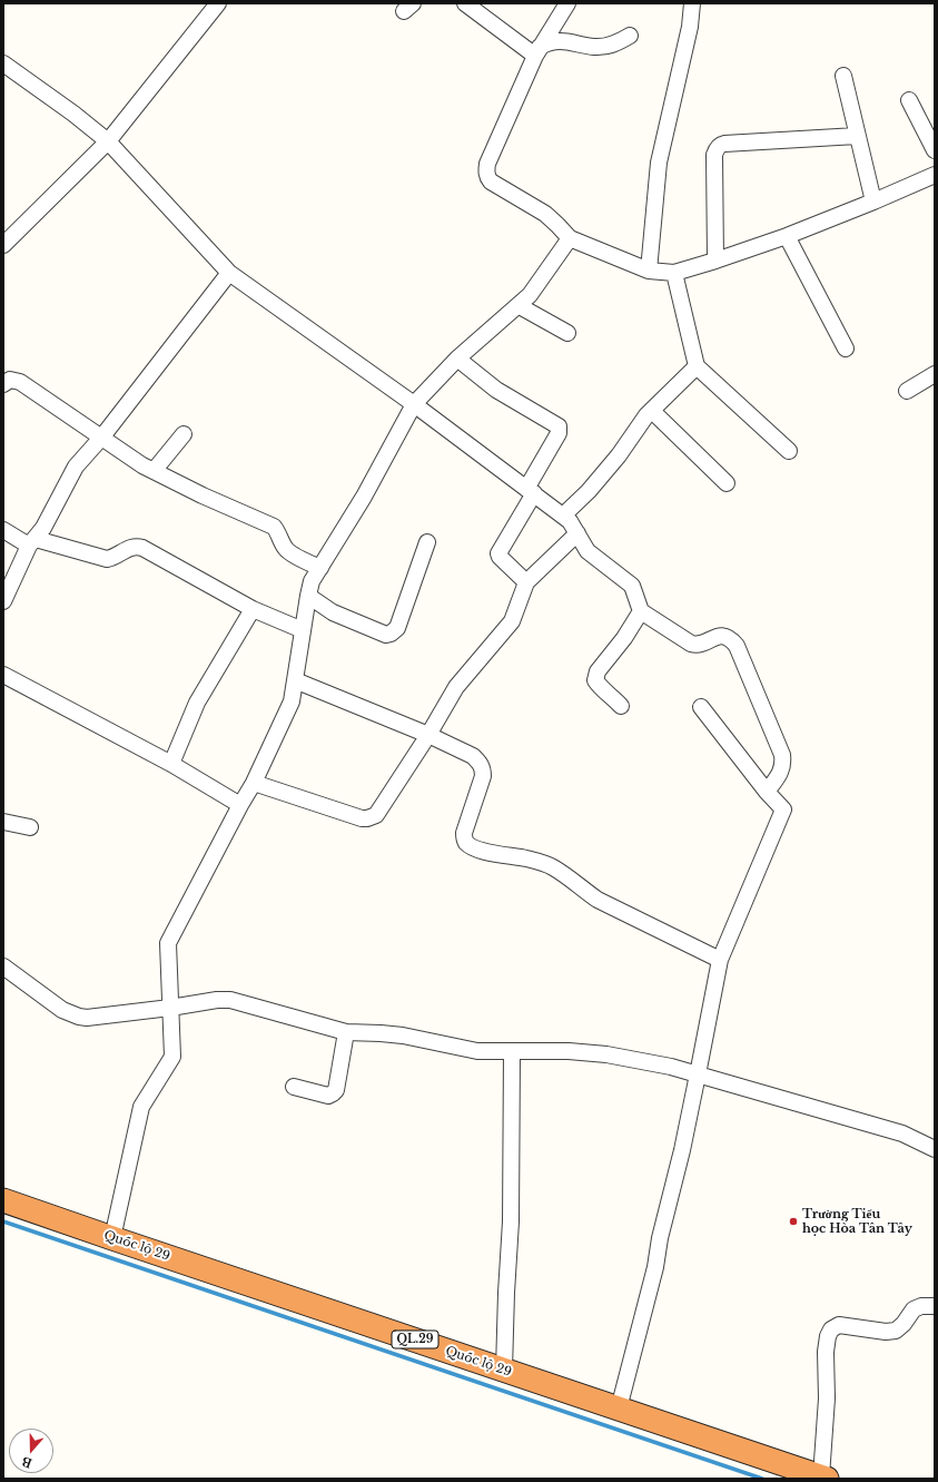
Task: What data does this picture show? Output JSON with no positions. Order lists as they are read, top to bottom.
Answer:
{
  "streets": {
    "highway": ["Quốc lộ 29", "QL.29"]
  },
  "places": ["Trường Tiểu học Hòa Tân Tây"],
  "north": "bottom"
}
